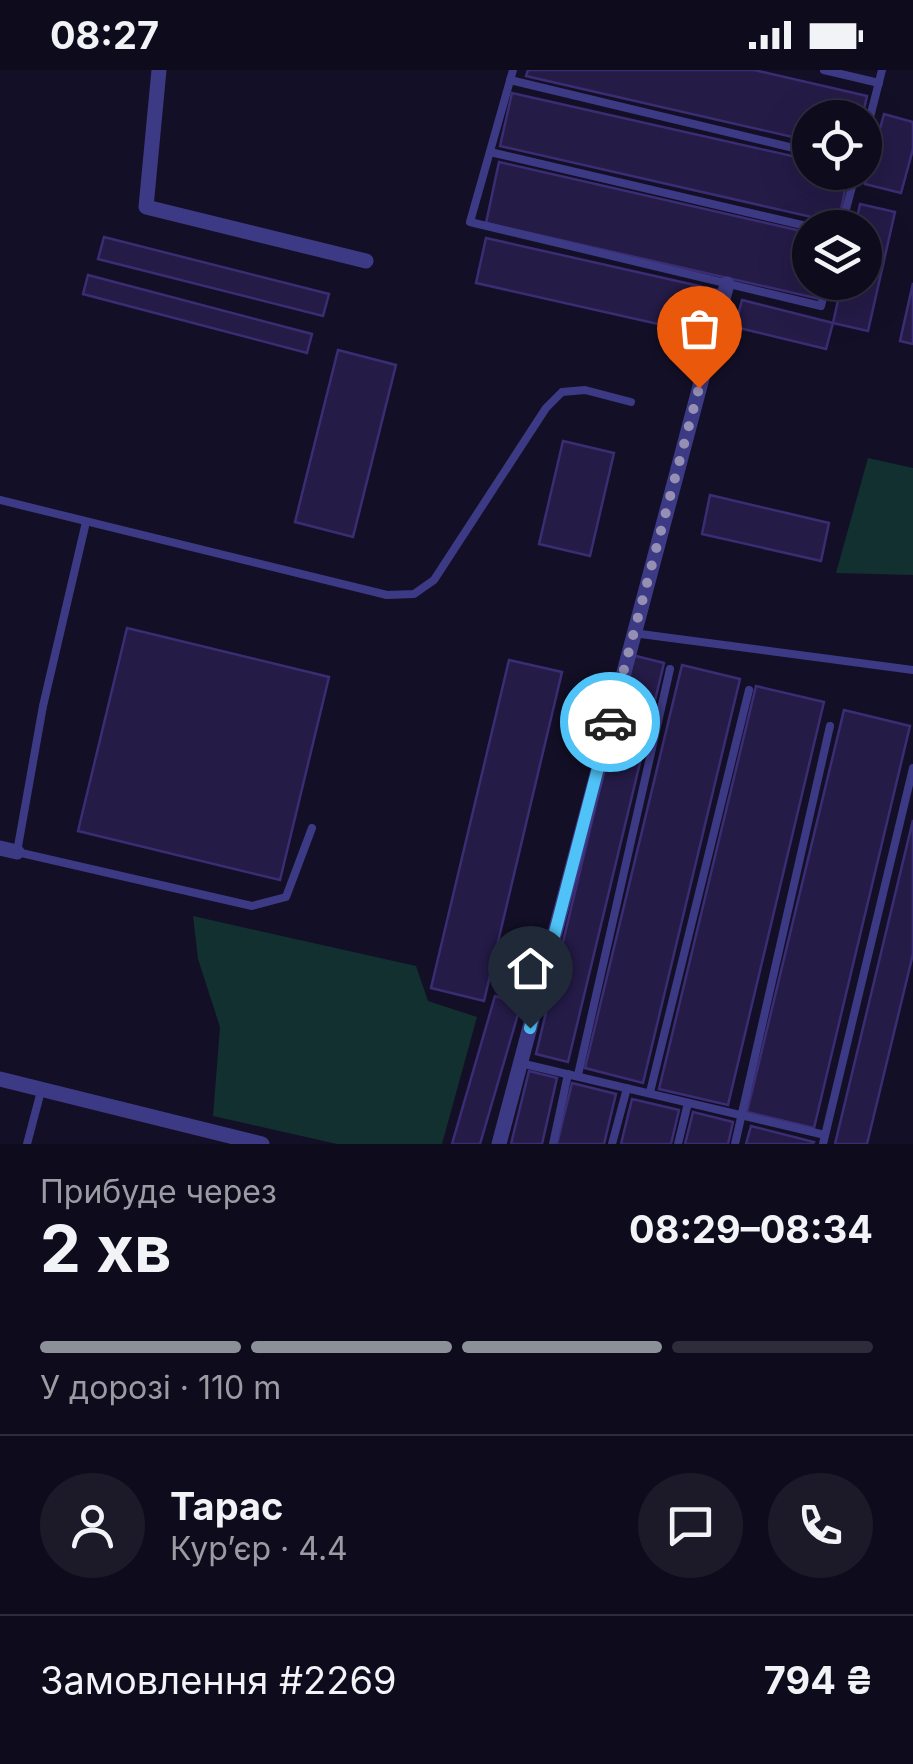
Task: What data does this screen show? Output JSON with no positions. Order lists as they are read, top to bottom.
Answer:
{
  "page": {
    "status": "08:27",
    "heading": ["2 хв", "Прибуде через", "08:29–08:34"],
    "panel": [
      "Тарас",
      "Кур’єр · 4.4",
      "Замовлення #2269",
      "794 ₴"
    ],
    "bar": "У дорозі · 110 m"
  }
}
